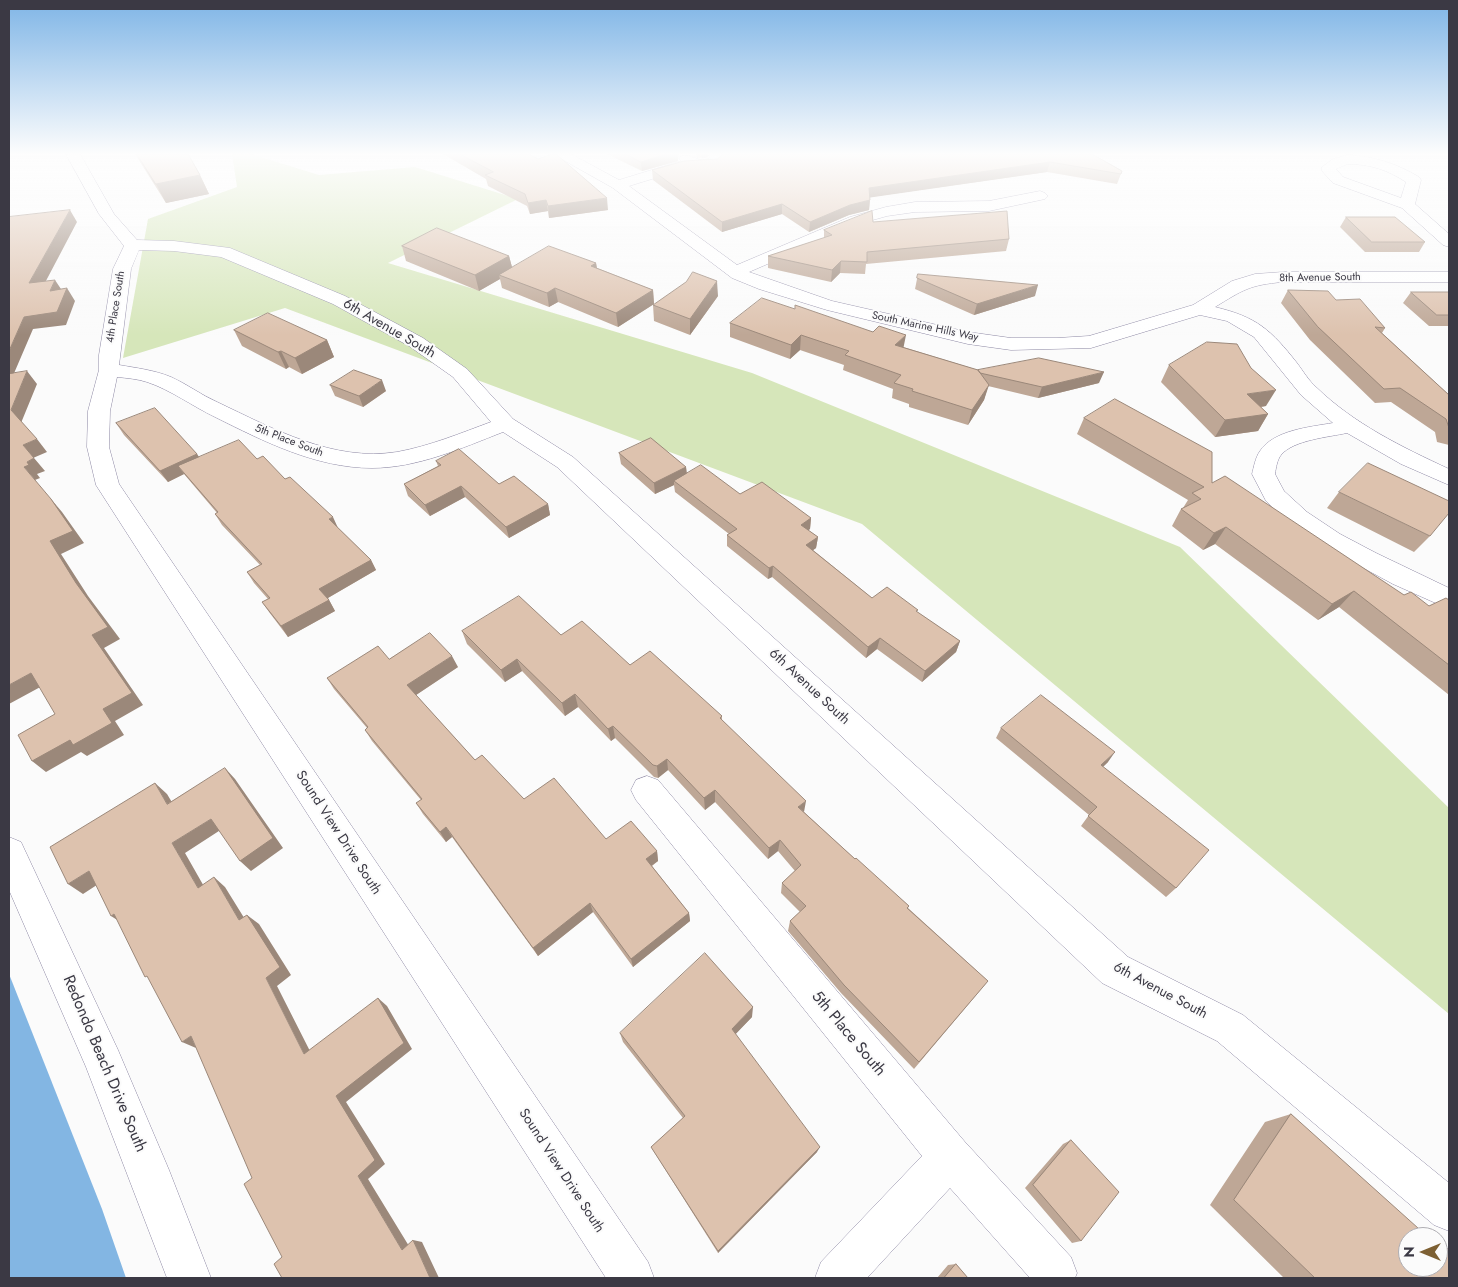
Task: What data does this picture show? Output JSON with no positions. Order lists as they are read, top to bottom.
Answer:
{
  "streets": {
    "street": [
      "8th Avenue South",
      "4th Place South",
      "South Marine Hills Way",
      "6th Avenue South",
      "5th Place South",
      "Sound View Drive South",
      "Redondo Beach Drive South"
    ]
  },
  "crossings": [
    ["8th Avenue South", "South Marine Hills Way"],
    ["4th Place South", "6th Avenue South"],
    ["4th Place South", "5th Place South"],
    ["4th Place South", "Sound View Drive South"],
    ["6th Avenue South", "5th Place South"],
    ["5th Place South", "Sound View Drive South"]
  ],
  "north": "left"
}
